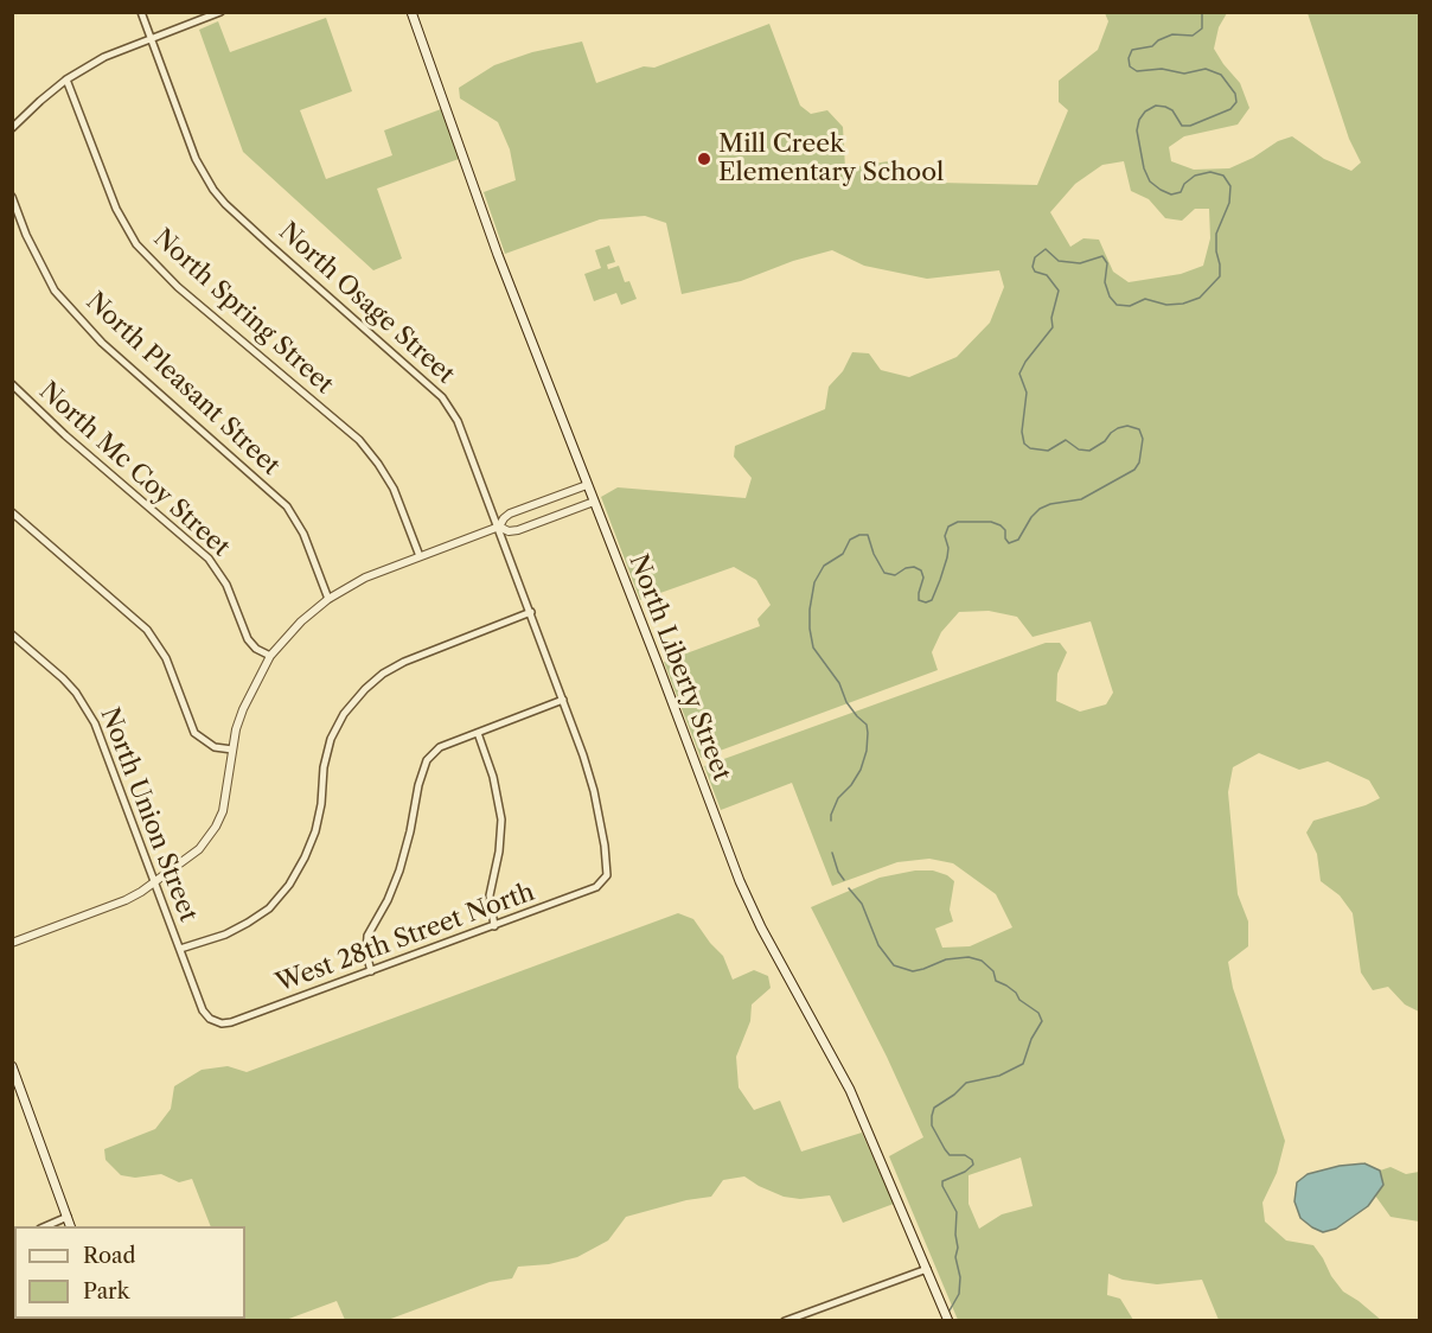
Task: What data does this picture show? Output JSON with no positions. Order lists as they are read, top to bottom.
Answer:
{
  "streets": {
    "main road": ["North Liberty Street"],
    "street": [
      "North Osage Street",
      "North Spring Street",
      "North Pleasant Street",
      "North Mc Coy Street",
      "North Union Street",
      "West 28th Street North"
    ]
  },
  "crossings": [
    ["North Osage Street", "West 28th Street North"],
    ["North Union Street", "West 28th Street North"]
  ],
  "places": ["Mill Creek Elementary School"],
  "legend": ["Road", "Park"]
}
